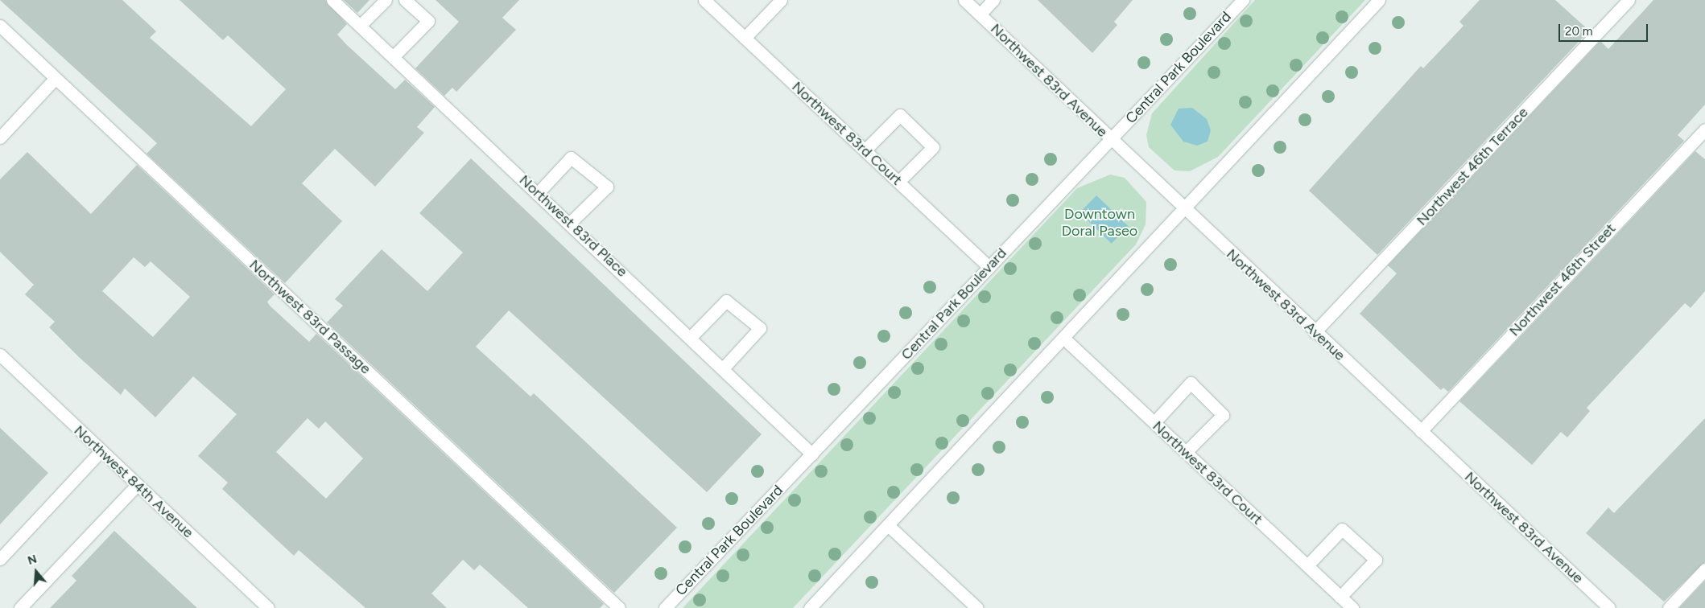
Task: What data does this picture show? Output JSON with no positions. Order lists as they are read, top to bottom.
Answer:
{
  "streets": {
    "street": [
      "Central Park Boulevard",
      "Northwest 83rd Avenue",
      "Northwest 83rd Court",
      "Northwest 46th Terrace",
      "Northwest 83rd Place",
      "Northwest 46th Street",
      "Northwest 83rd Passage",
      "Northwest 84th Avenue"
    ]
  },
  "crossings": [
    ["Central Park Boulevard", "Northwest 83rd Avenue"],
    ["Central Park Boulevard", "Northwest 83rd Court"],
    ["Central Park Boulevard", "Northwest 83rd Place"],
    ["Northwest 83rd Avenue", "Northwest 46th Terrace"],
    ["Northwest 83rd Avenue", "Northwest 46th Street"]
  ],
  "parks": ["Downtown Doral Paseo"],
  "scale_bar": "20 m",
  "north": "top"
}
